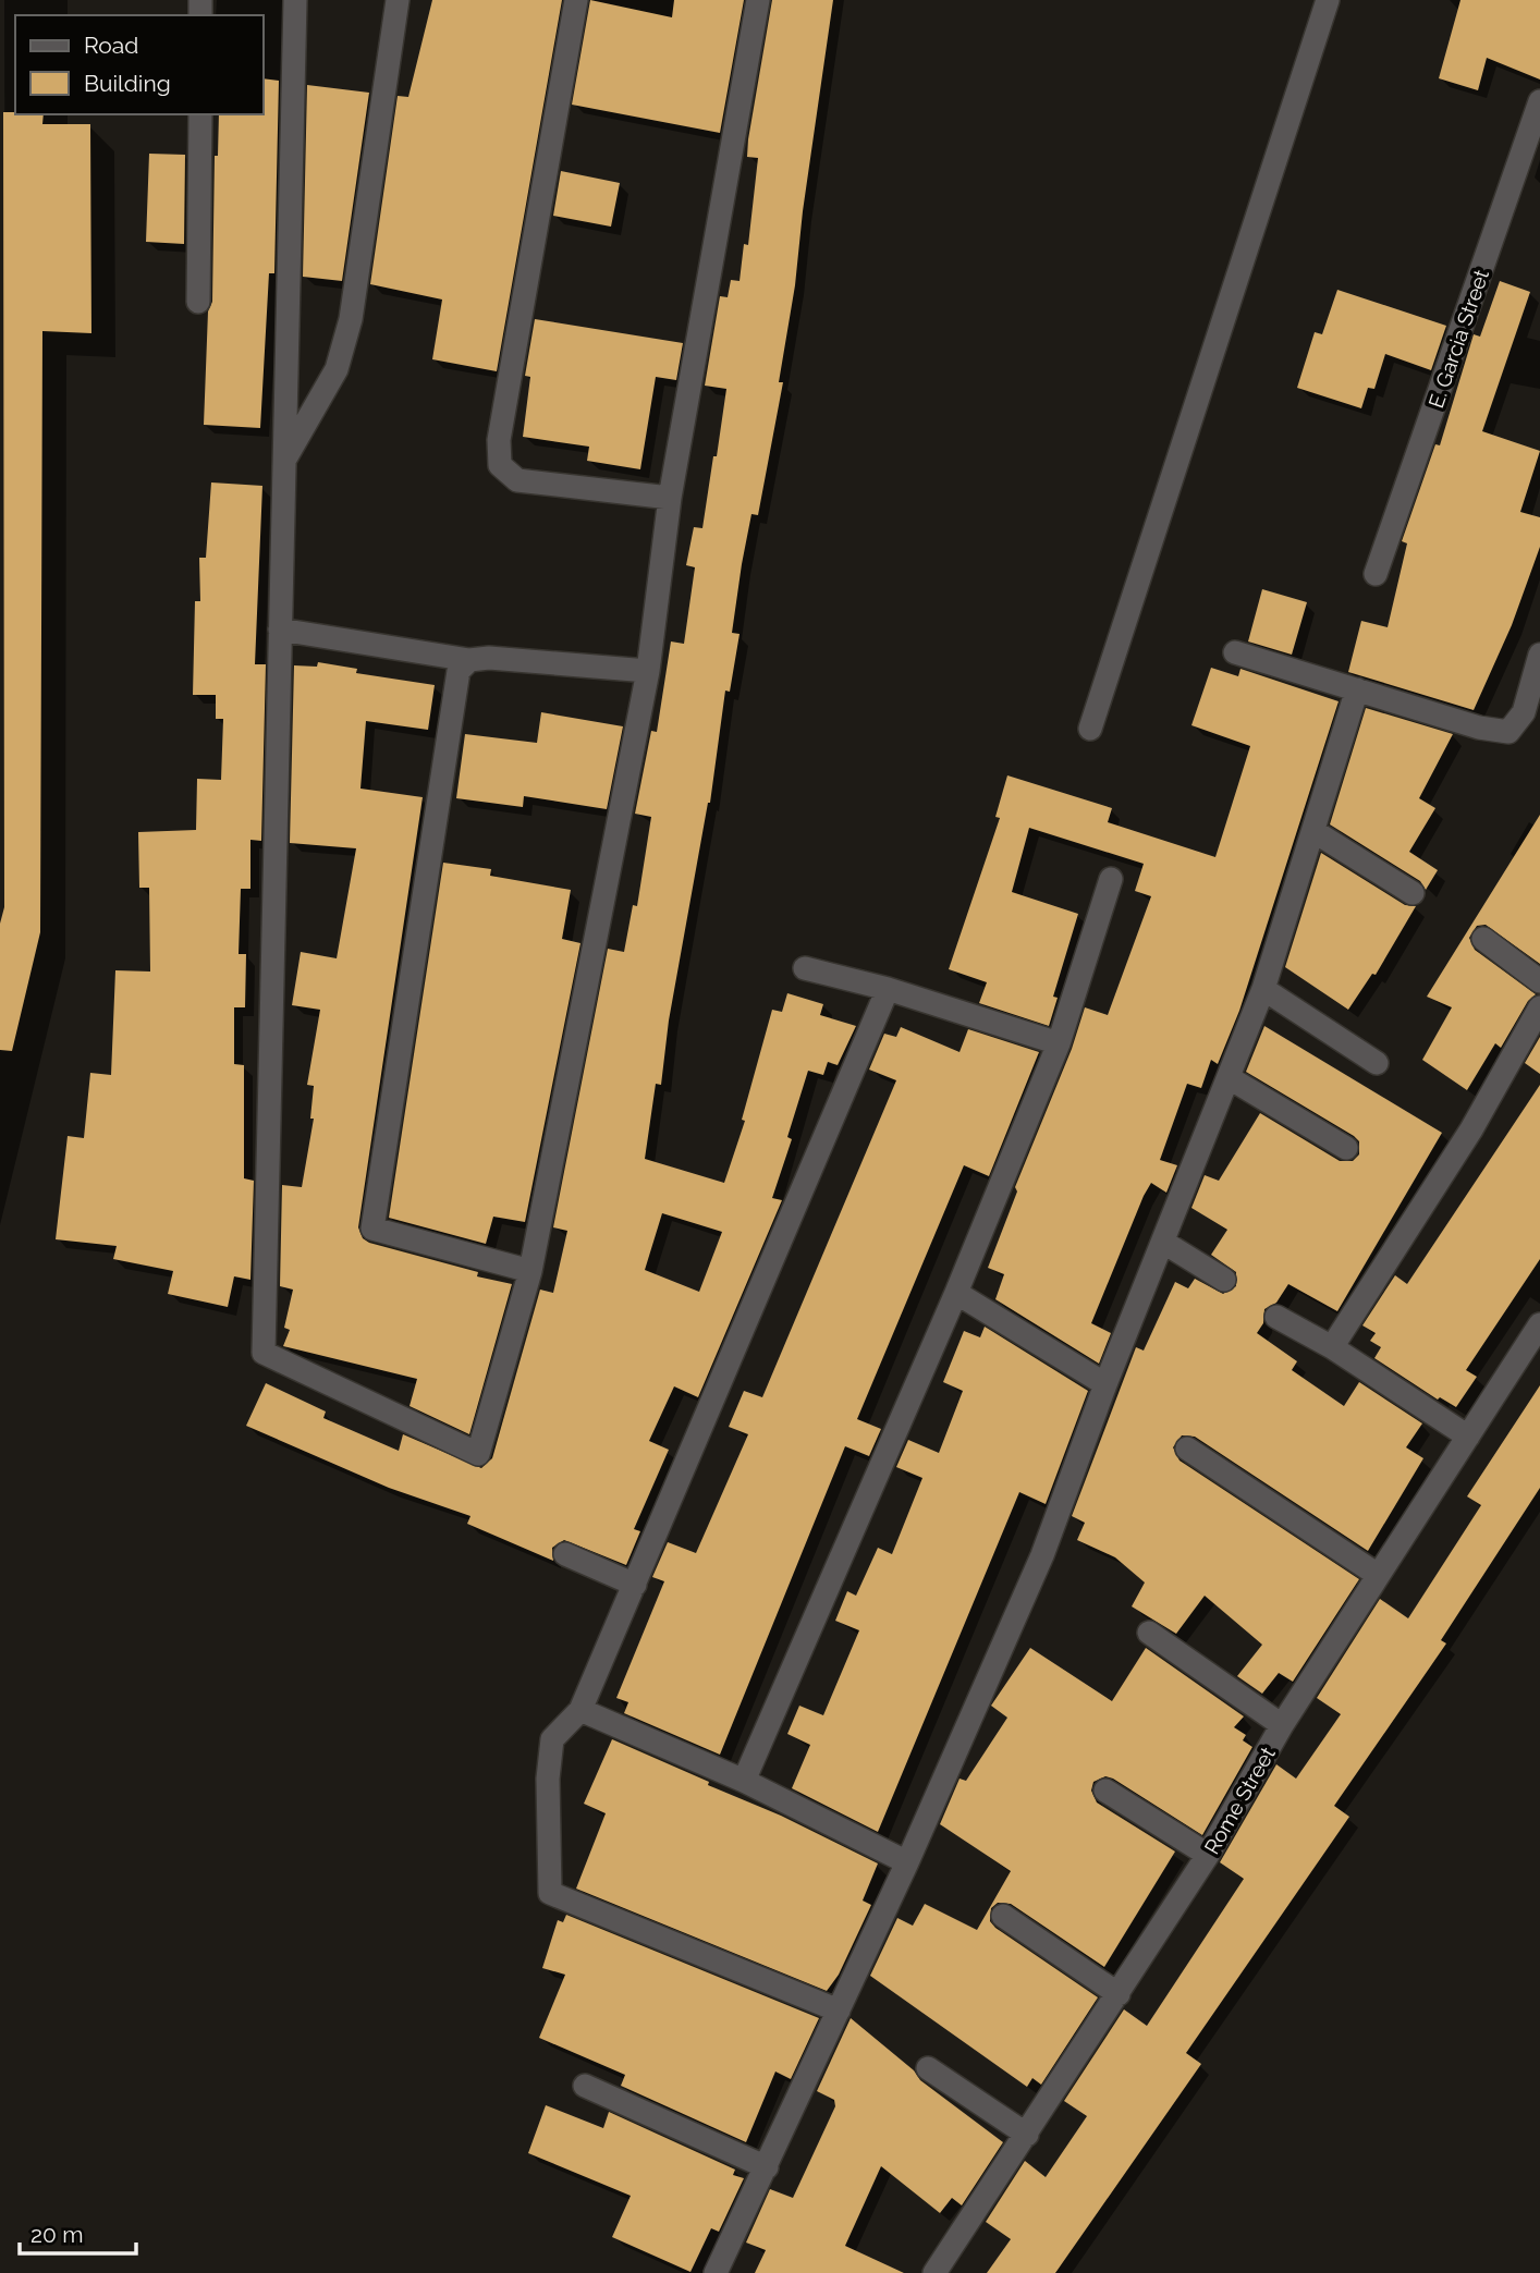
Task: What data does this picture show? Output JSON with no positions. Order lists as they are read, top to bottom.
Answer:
{
  "streets": {
    "street": ["E. Garcia Street", "Rome Street"]
  },
  "legend": ["Road", "Building"],
  "scale_bar": "20 m"
}
